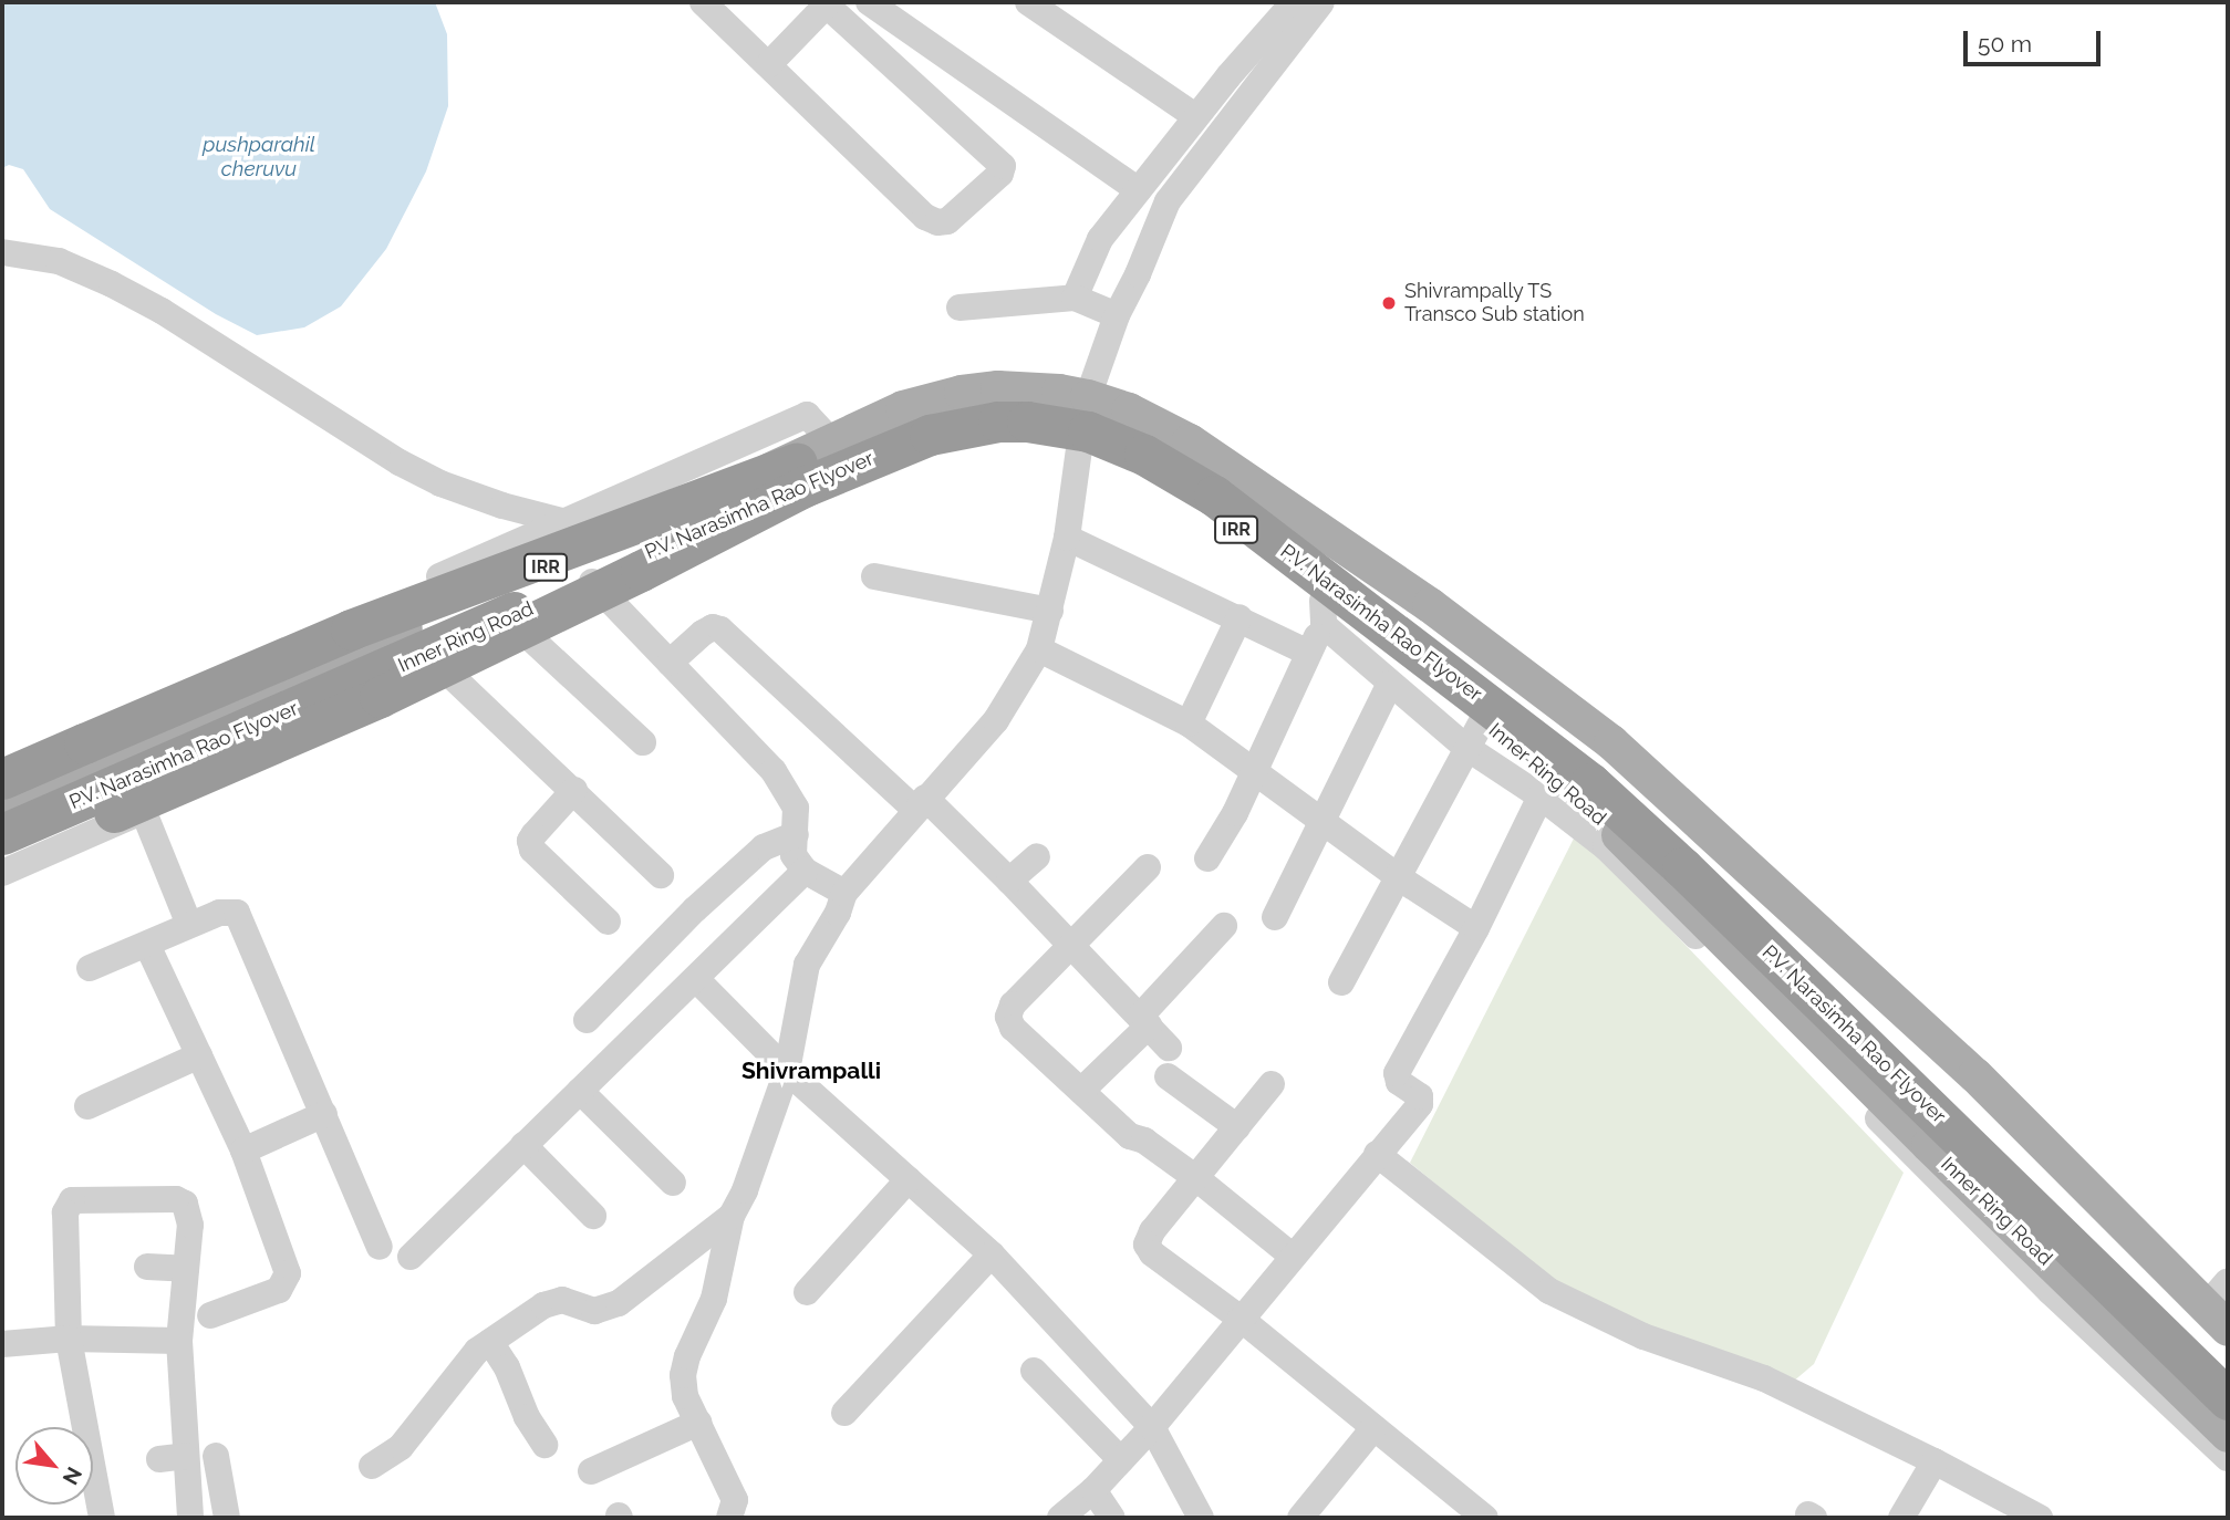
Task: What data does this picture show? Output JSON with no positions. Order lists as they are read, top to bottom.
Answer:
{
  "streets": {
    "highway": ["P.V. Narasimha Rao Flyover"],
    "main road": ["IRR", "Inner Ring Road"]
  },
  "districts": ["Shivrampalli"],
  "water": ["pushparahil cheruvu"],
  "places": ["Shivrampally TS Transco Sub station"],
  "scale_bar": "50 m",
  "north": "bottom right"
}
